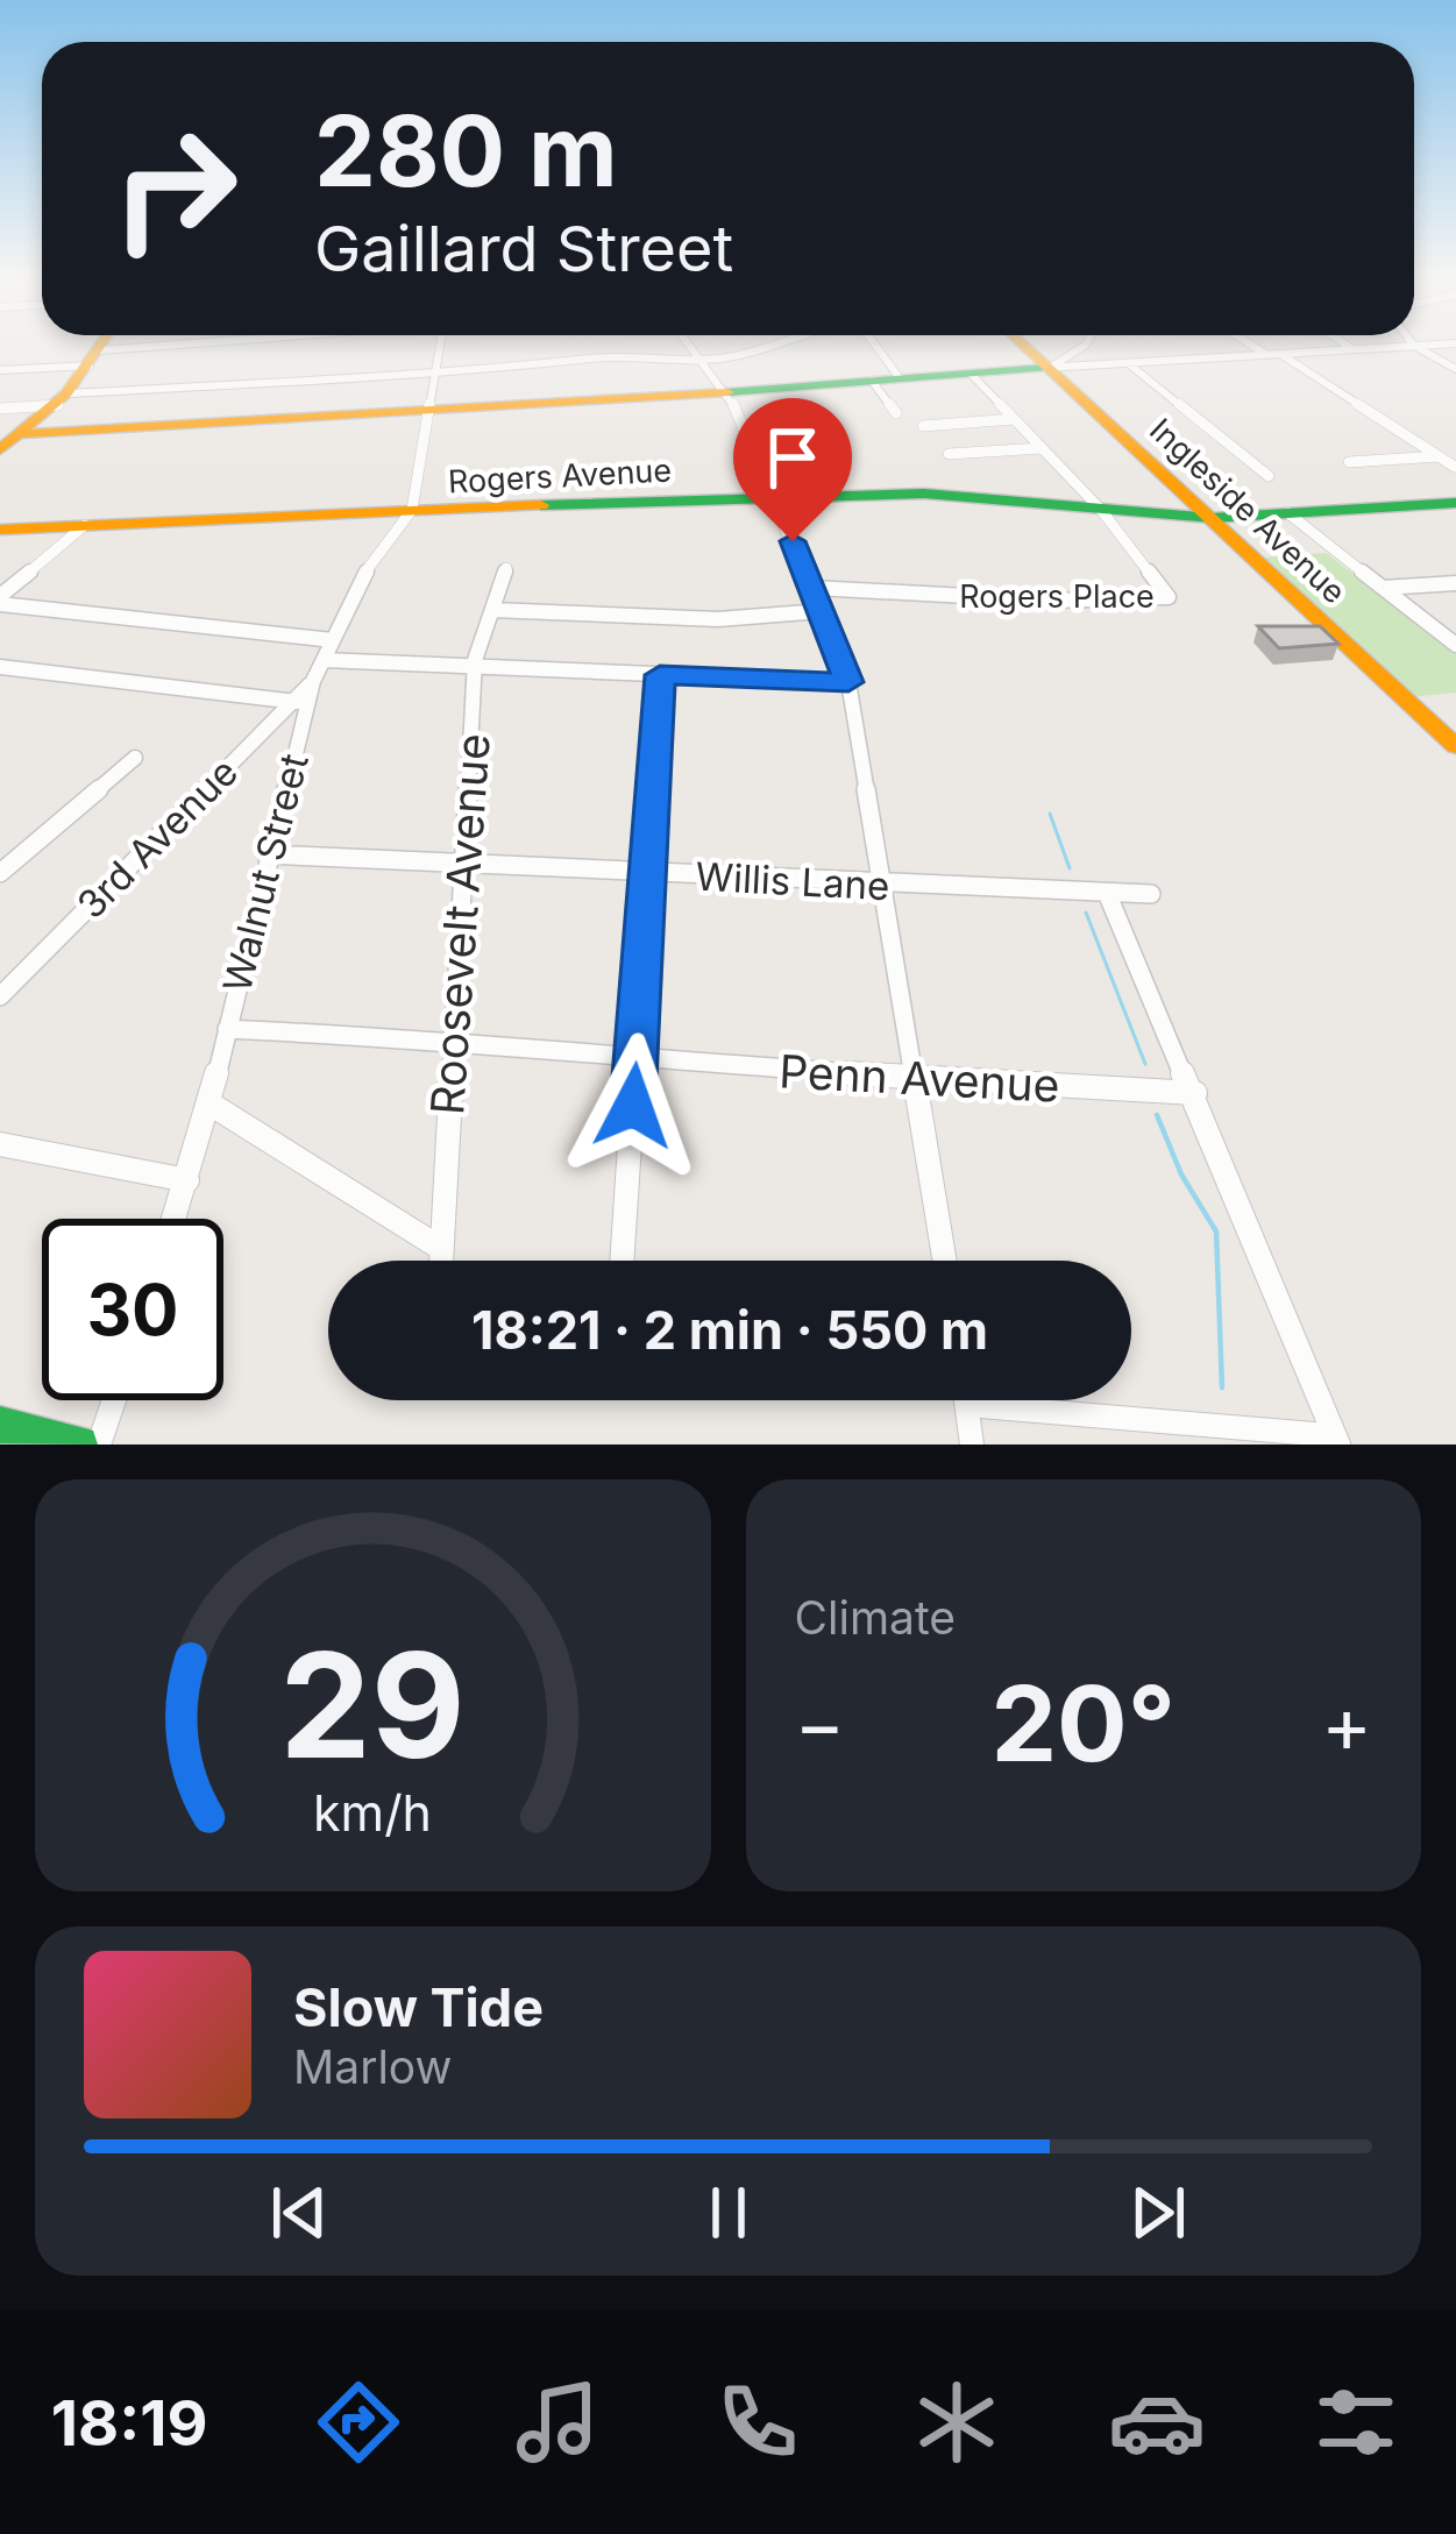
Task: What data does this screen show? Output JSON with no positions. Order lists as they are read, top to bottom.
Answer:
{
  "streets": {
    "street": [
      "Rogers Avenue",
      "Ingleside Avenue",
      "Rogers Place",
      "3rd Avenue",
      "Walnut Street",
      "Willis Lane",
      "Roosevelt Avenue",
      "Penn Avenue"
    ]
  },
  "crossings": [
    ["Rogers Avenue", "Ingleside Avenue"],
    ["Rogers Avenue", "Rogers Place"],
    ["Rogers Avenue", "Walnut Street"],
    ["3rd Avenue", "Walnut Street"],
    ["Walnut Street", "Willis Lane"],
    ["Walnut Street", "Penn Avenue"],
    ["Willis Lane", "Roosevelt Avenue"],
    ["Roosevelt Avenue", "Penn Avenue"]
  ],
  "page": {
    "turn": ["280 m", "Gaillard Street"],
    "limit": "30",
    "trip": "18:21 · 2 min · 550 m",
    "tile": "Climate",
    "heat": ["−", "20°", "+"],
    "song": ["Slow Tide", "Marlow"],
    "tabs": "18:19",
    "gauge": ["29", "km/h"]
  }
}
